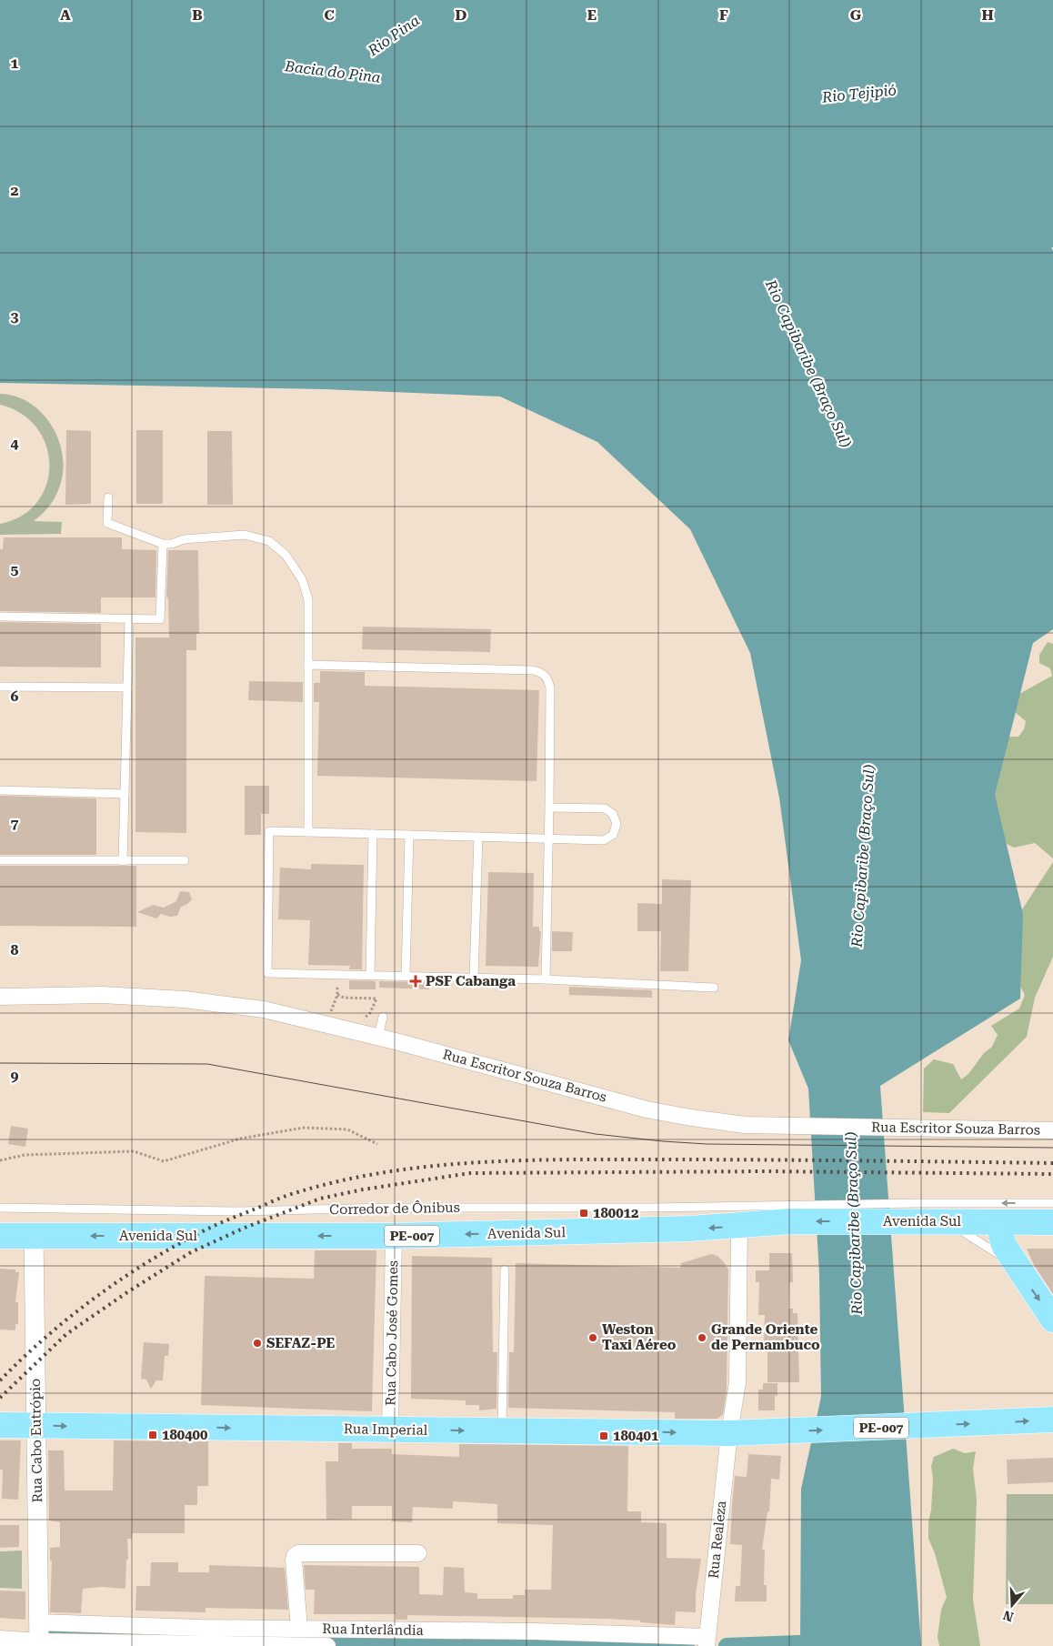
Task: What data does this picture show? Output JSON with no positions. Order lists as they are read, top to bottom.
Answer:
{
  "streets": {
    "highway": ["Avenida Sul", "PE-007", "Rua Imperial"],
    "street": [
      "Rua Escritor Souza Barros",
      "Rua Cabo José Gomes",
      "Rua Cabo Eutrópio",
      "Rua Realeza",
      "Rua Interlândia"
    ],
    "lane": ["Corredor de Ônibus"]
  },
  "crossings": [
    ["Corredor de Ônibus", "Avenida Sul"],
    ["Avenida Sul", "Rua Cabo José Gomes"],
    ["Avenida Sul", "Rua Cabo Eutrópio"],
    ["Avenida Sul", "Rua Realeza"],
    ["Rua Cabo José Gomes", "Rua Imperial"],
    ["Rua Imperial", "Rua Cabo Eutrópio"],
    ["Rua Imperial", "Rua Realeza"],
    ["Rua Cabo Eutrópio", "Rua Interlândia"],
    ["Rua Realeza", "Rua Interlândia"]
  ],
  "one_way": ["Avenida Sul", "Rua Imperial"],
  "water": [
    "Rio Pina",
    "Bacia do Pina",
    "Rio Tejipió",
    "Rio Capibaribe (Braço Sul)"
  ],
  "places": {
    "health": ["PSF Cabanga"],
    "transit": ["180012", "180400", "180401"],
    "other": ["Weston Taxi Aéreo", "Grande Oriente de Pernambuco", "SEFAZ-PE"]
  },
  "north": "bottom",
  "grid": {
    "columns": [
      "A",
      "B",
      "C",
      "D",
      "E",
      "F",
      "G",
      "H"
    ],
    "rows": [
      "1",
      "2",
      "3",
      "4",
      "5",
      "6",
      "7",
      "8",
      "9"
    ]
  }
}
